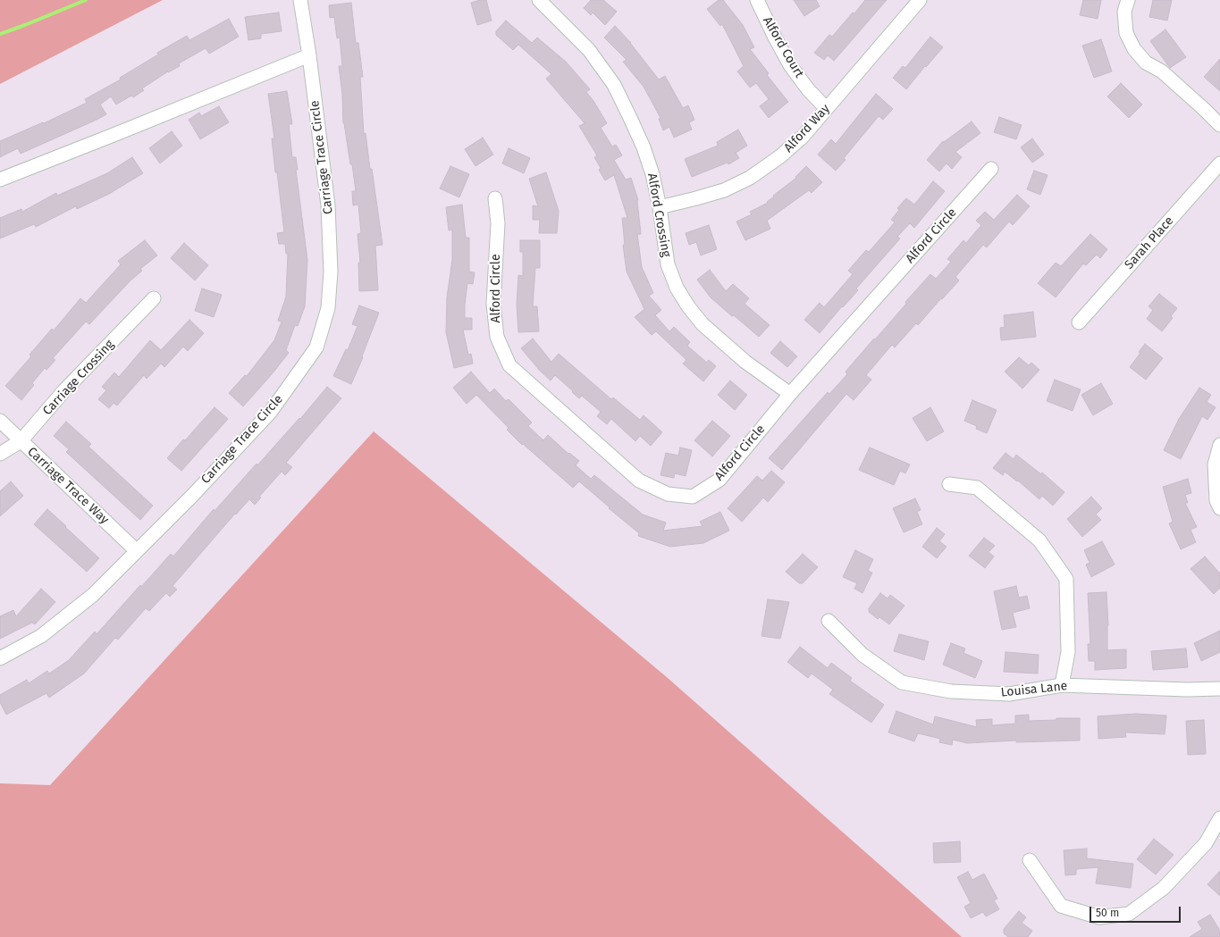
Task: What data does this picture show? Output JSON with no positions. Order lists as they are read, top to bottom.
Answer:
{
  "streets": {
    "street": [
      "Alford Court",
      "Alford Way",
      "Carriage Trace Circle",
      "Alford Crossing",
      "Alford Circle",
      "Sarah Place",
      "Carriage Crossing",
      "Carriage Trace Way",
      "Louisa Lane"
    ]
  },
  "crossings": [
    ["Alford Court", "Alford Way"],
    ["Alford Way", "Alford Crossing"],
    ["Carriage Trace Circle", "Carriage Trace Way"],
    ["Alford Crossing", "Alford Circle"],
    ["Carriage Crossing", "Carriage Trace Way"]
  ],
  "scale_bar": "50 m"
}
